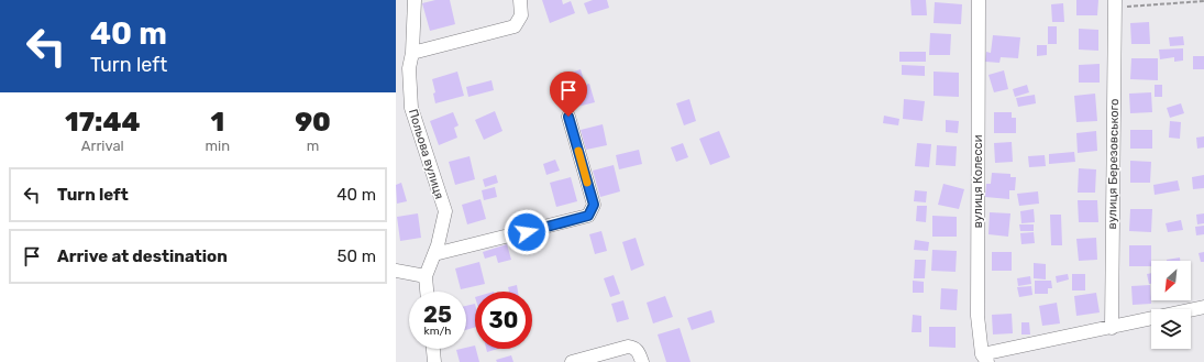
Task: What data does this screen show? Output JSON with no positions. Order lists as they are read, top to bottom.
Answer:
{
  "streets": {
    "street": ["Польова вулиця", "вулиця Березовського", "вулиця Колесси"]
  },
  "north": "bottom left",
  "page": {
    "turn": ["40 m", "Turn left"],
    "eta": [
      "17:44",
      "Arrival",
      "1",
      "min",
      "90",
      "m"
    ],
    "list": [
      {
        "name": "Turn left",
        "value": "40 m"
      },
      {
        "name": "Arrive at destination",
        "value": "50 m"
      }
    ],
    "speed": "25 km/h",
    "limit": "30"
  }
}
